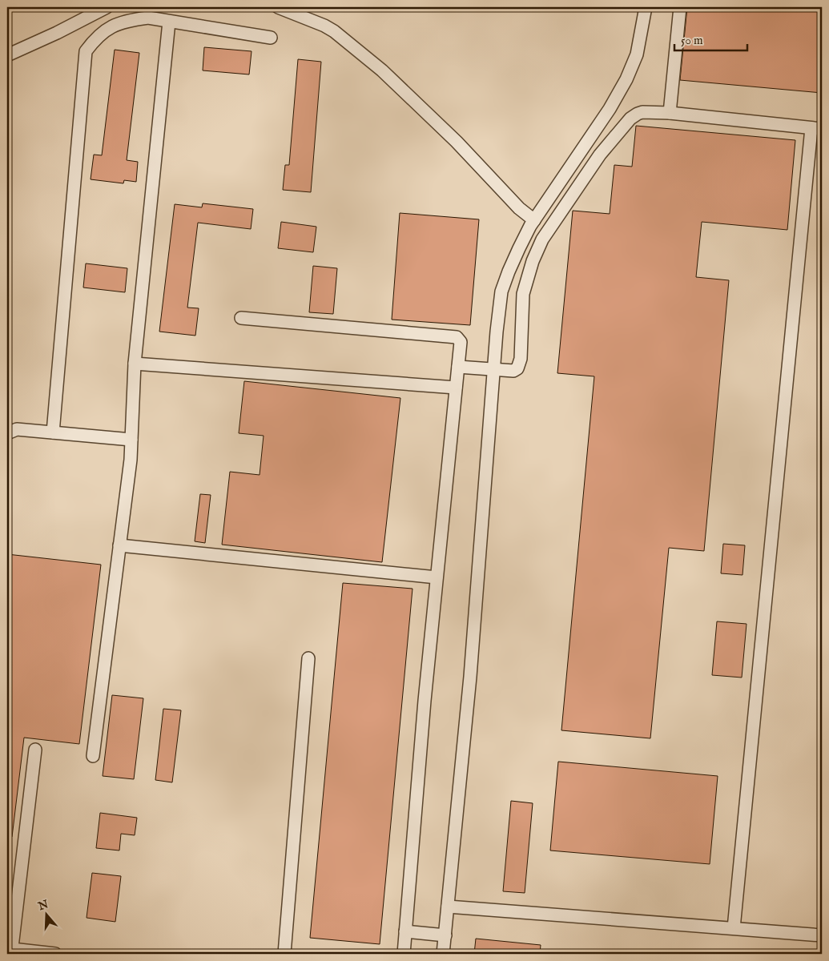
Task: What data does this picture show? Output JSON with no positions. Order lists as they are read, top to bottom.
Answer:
{
  "scale_bar": "50 m",
  "north": "top"
}
